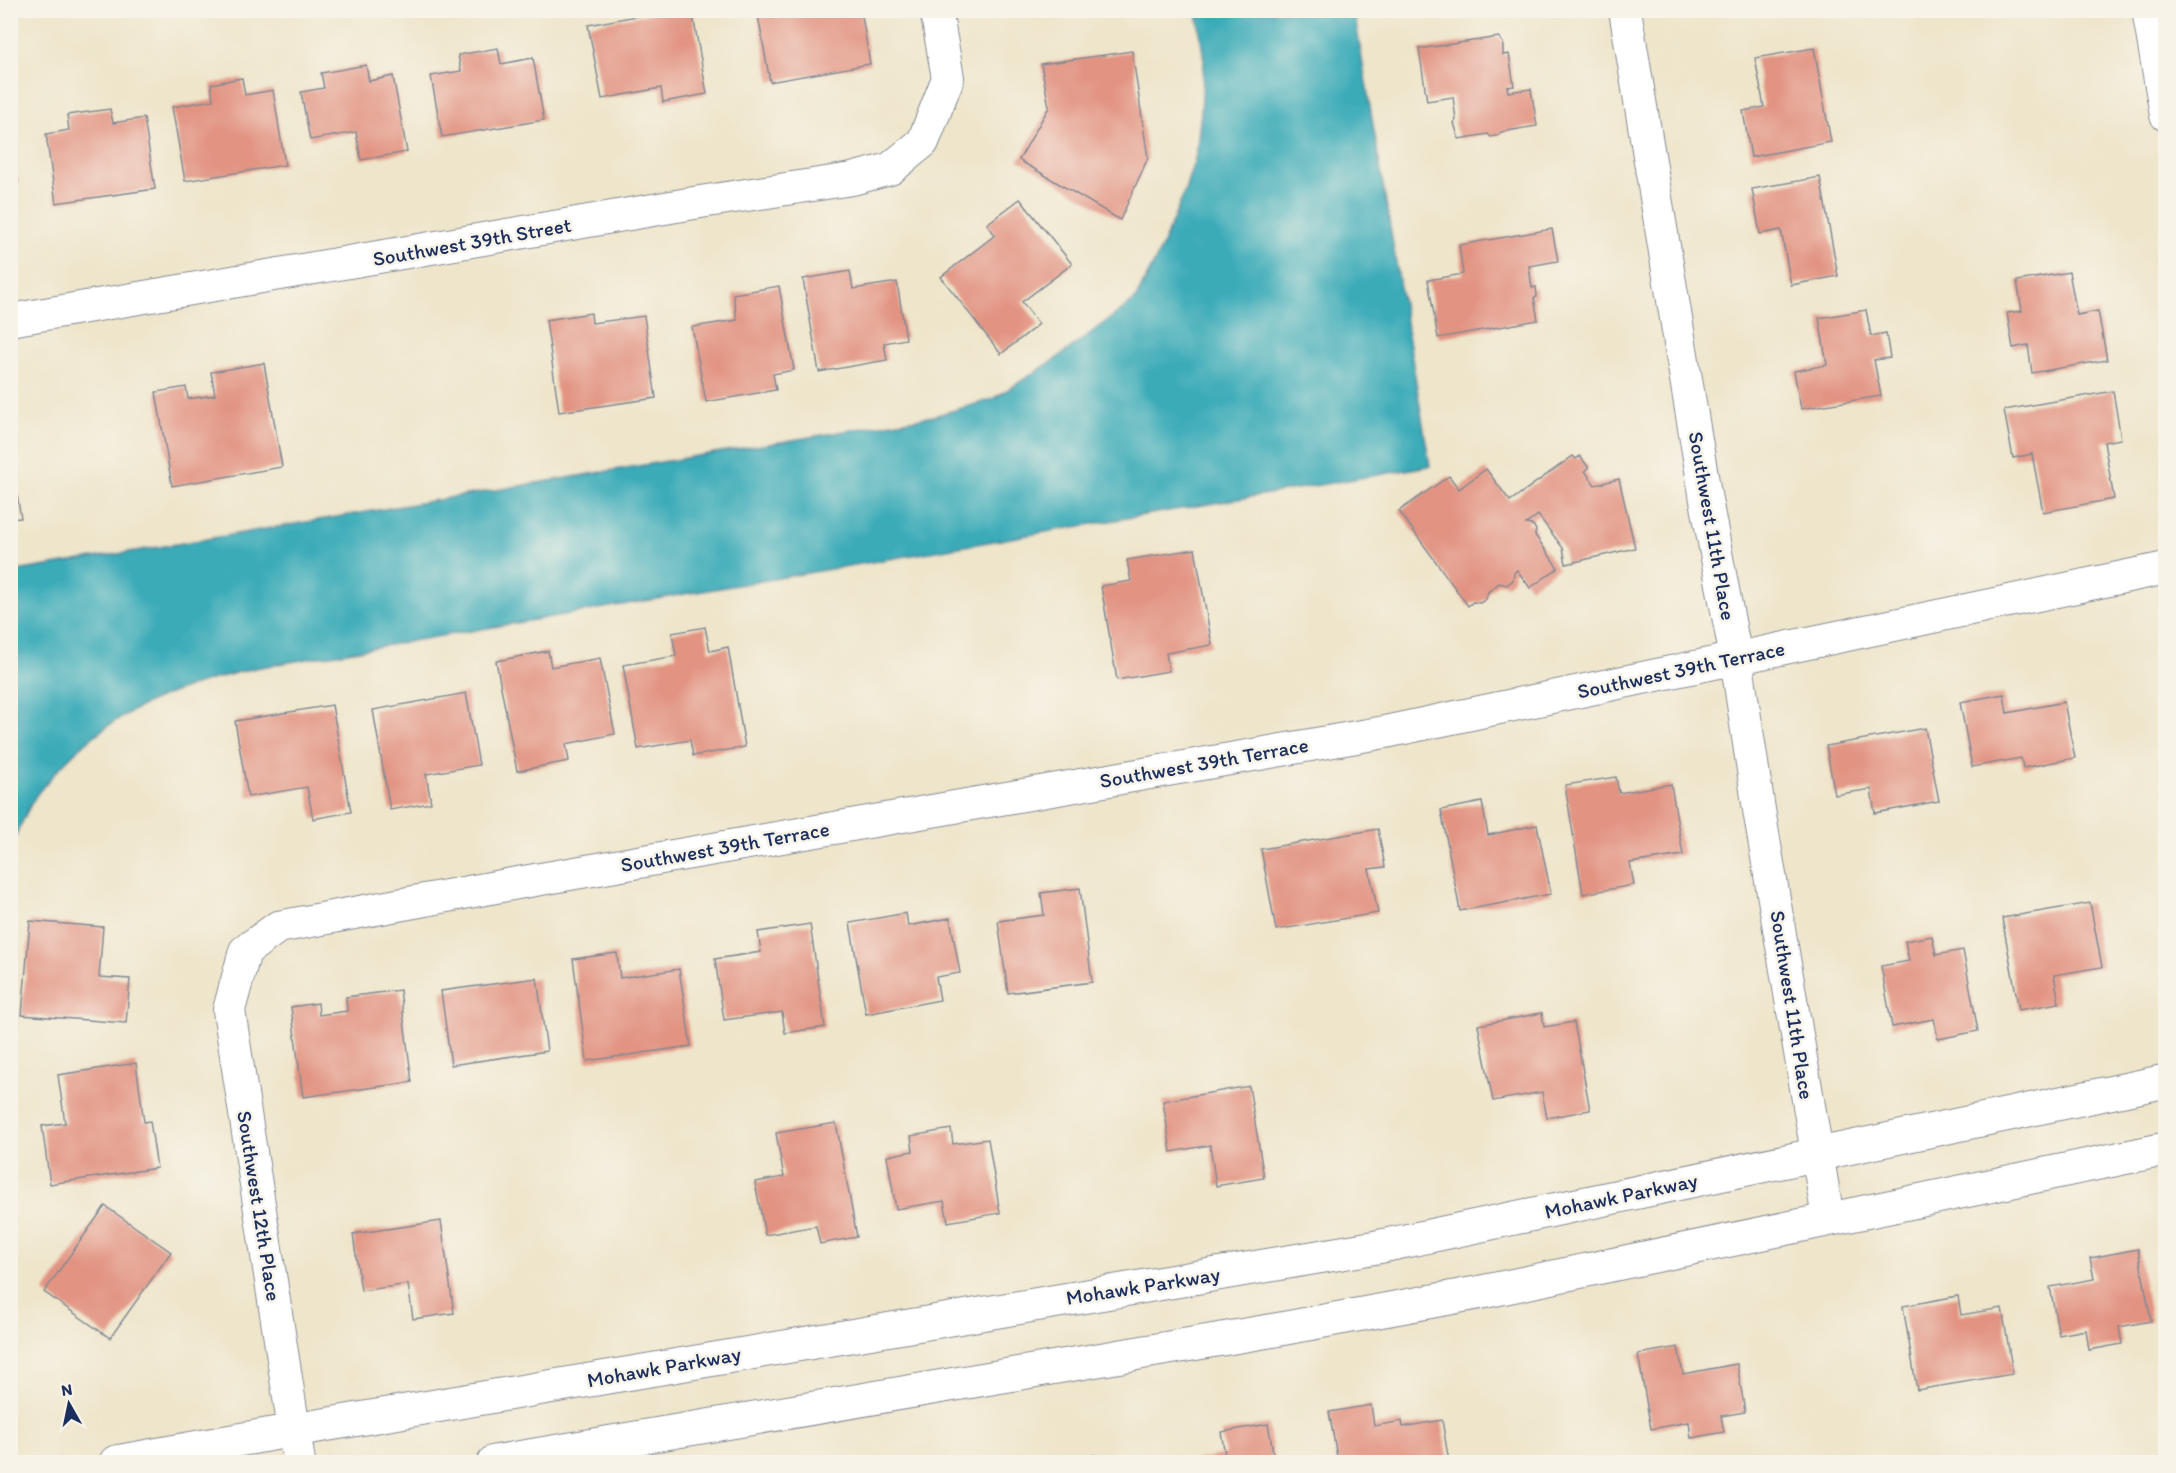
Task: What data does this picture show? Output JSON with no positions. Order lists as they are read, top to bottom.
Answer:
{
  "streets": {
    "street": [
      "Southwest 39th Street",
      "Southwest 11th Place",
      "Southwest 39th Terrace",
      "Mohawk Parkway",
      "Southwest 12th Place"
    ]
  },
  "crossings": [
    ["Southwest 11th Place", "Southwest 39th Terrace"],
    ["Southwest 11th Place", "Mohawk Parkway"],
    ["Southwest 39th Terrace", "Southwest 12th Place"],
    ["Mohawk Parkway", "Southwest 12th Place"]
  ],
  "north": "top"
}
